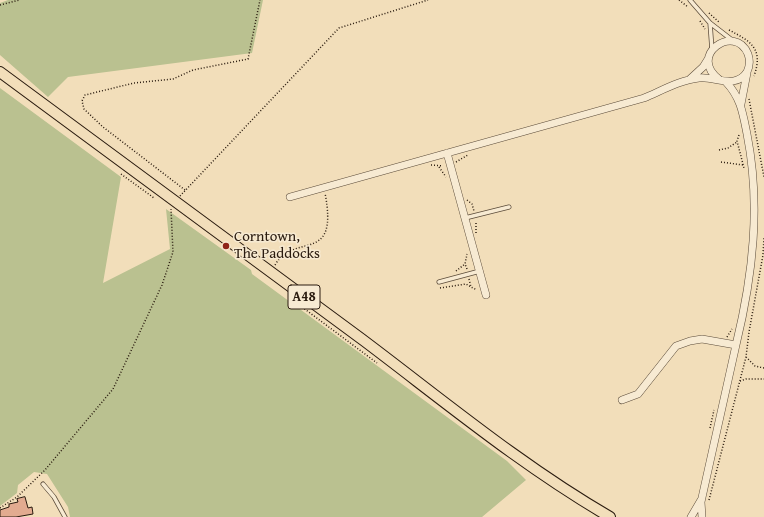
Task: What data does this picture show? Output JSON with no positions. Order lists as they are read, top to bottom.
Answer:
{
  "streets": {
    "main road": ["A48"]
  },
  "places": ["Corntown, The Paddocks"]
}
